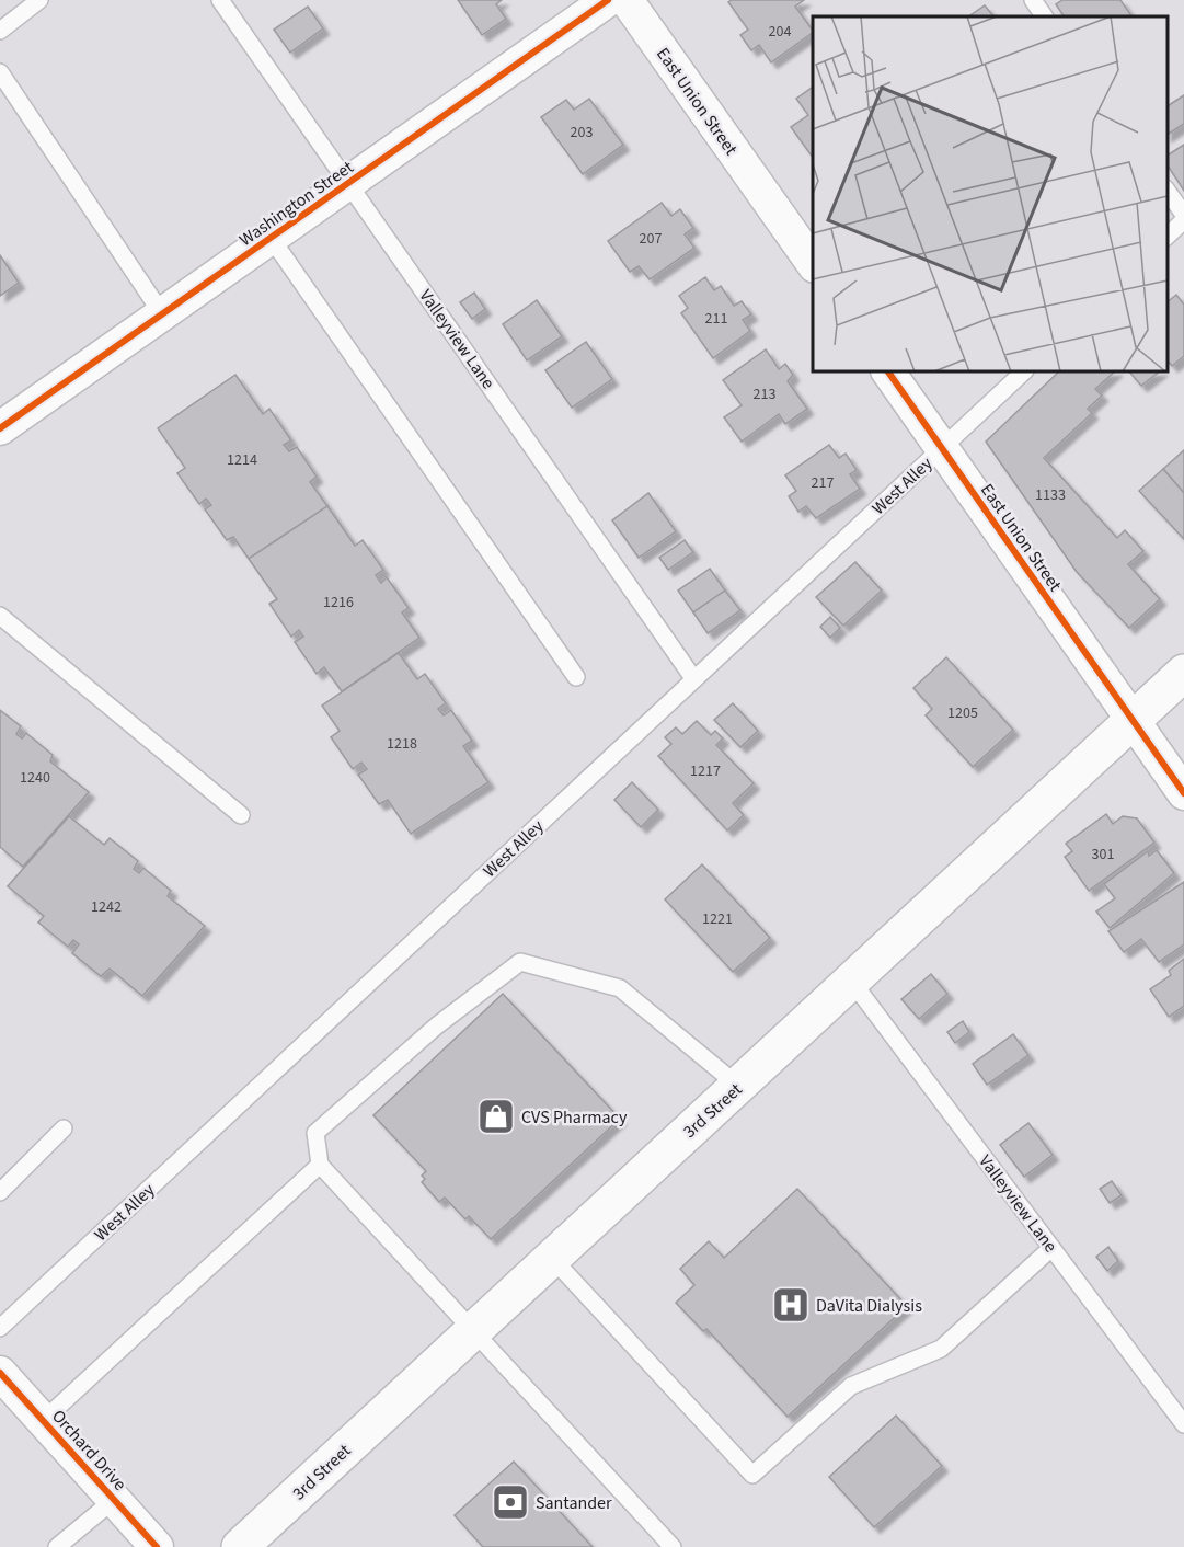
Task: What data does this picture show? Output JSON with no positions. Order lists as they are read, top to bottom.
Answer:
{
  "streets": {
    "main road": ["3rd Street"],
    "street": ["East Union Street", "Washington Street", "Orchard Drive"],
    "lane": ["Valleyview Lane", "West Alley"]
  },
  "crossings": [
    ["East Union Street", "West Alley"],
    ["East Union Street", "3rd Street"],
    ["Washington Street", "Valleyview Lane"],
    ["Valleyview Lane", "West Alley"],
    ["Valleyview Lane", "3rd Street"]
  ],
  "places": {
    "shop": ["CVS Pharmacy"],
    "hospital": ["DaVita Dialysis"],
    "bank": ["Santander"]
  },
  "house_numbers": [
    "204",
    "203",
    "207",
    "211",
    "213",
    "1214",
    "217",
    "1133",
    "1216",
    "1205",
    "1218",
    "1217",
    "1240",
    "301",
    "1242",
    "1221"
  ]
}
